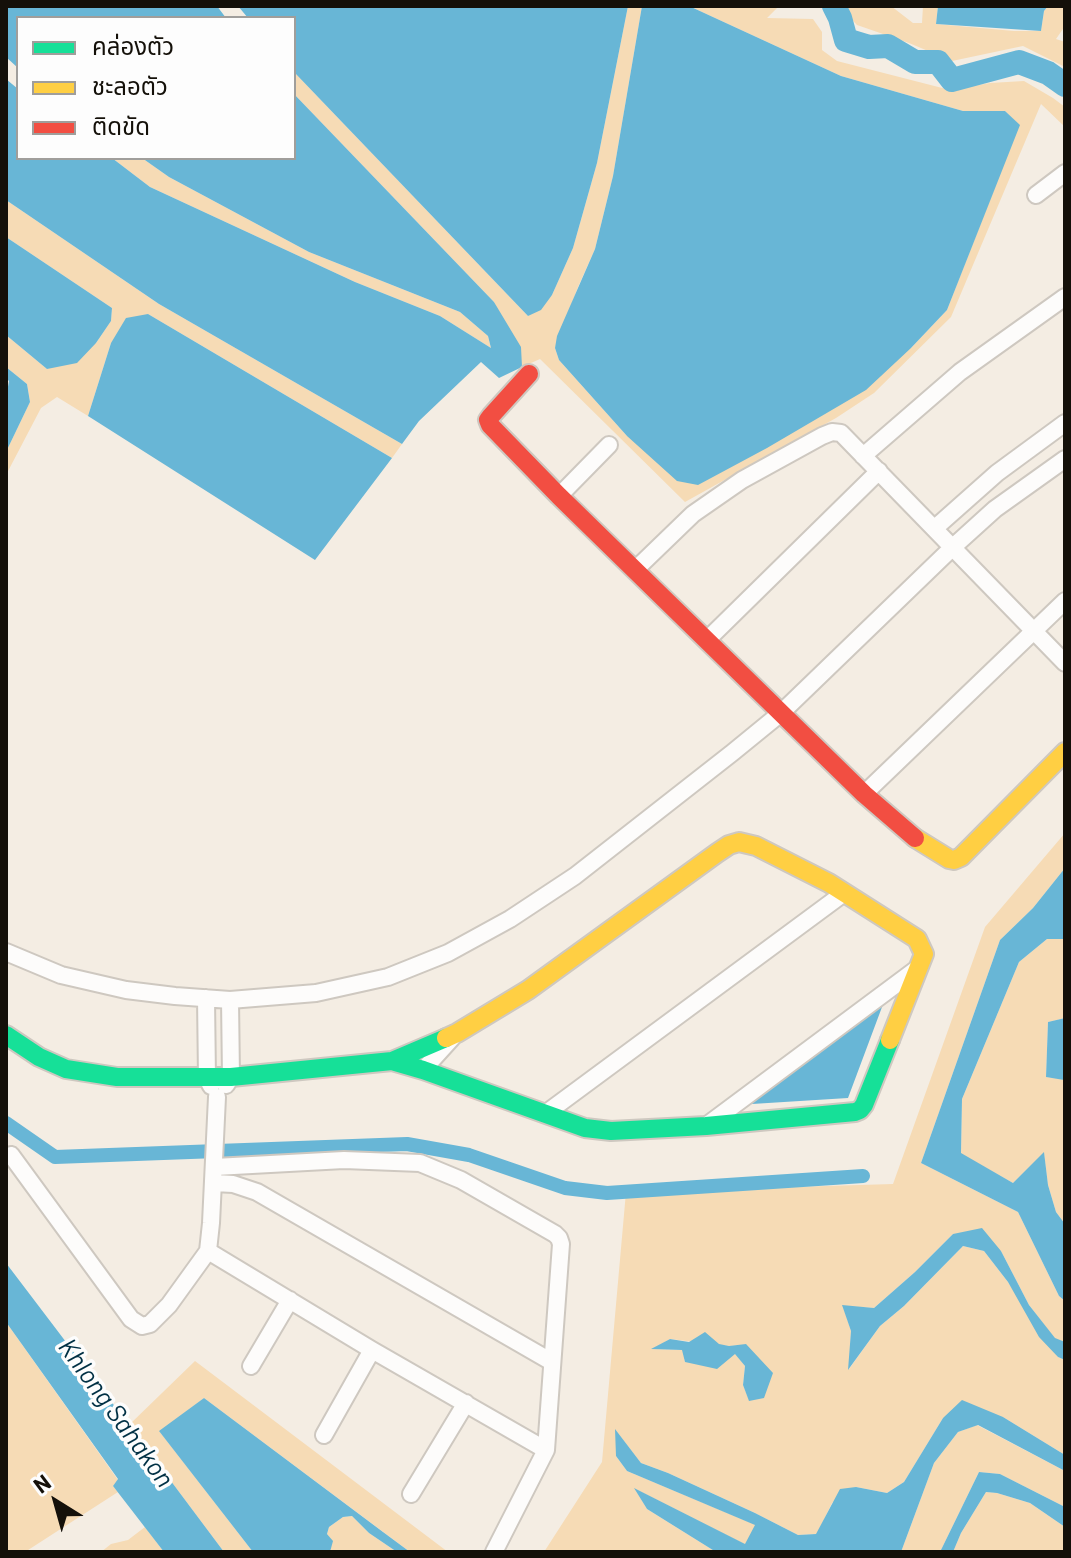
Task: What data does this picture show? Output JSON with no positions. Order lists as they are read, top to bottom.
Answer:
{
  "water": ["Khlong Sahakon"],
  "legend": ["คล่องตัว", "ชะลอตัว", "ติดขัด"],
  "north": "top left"
}
